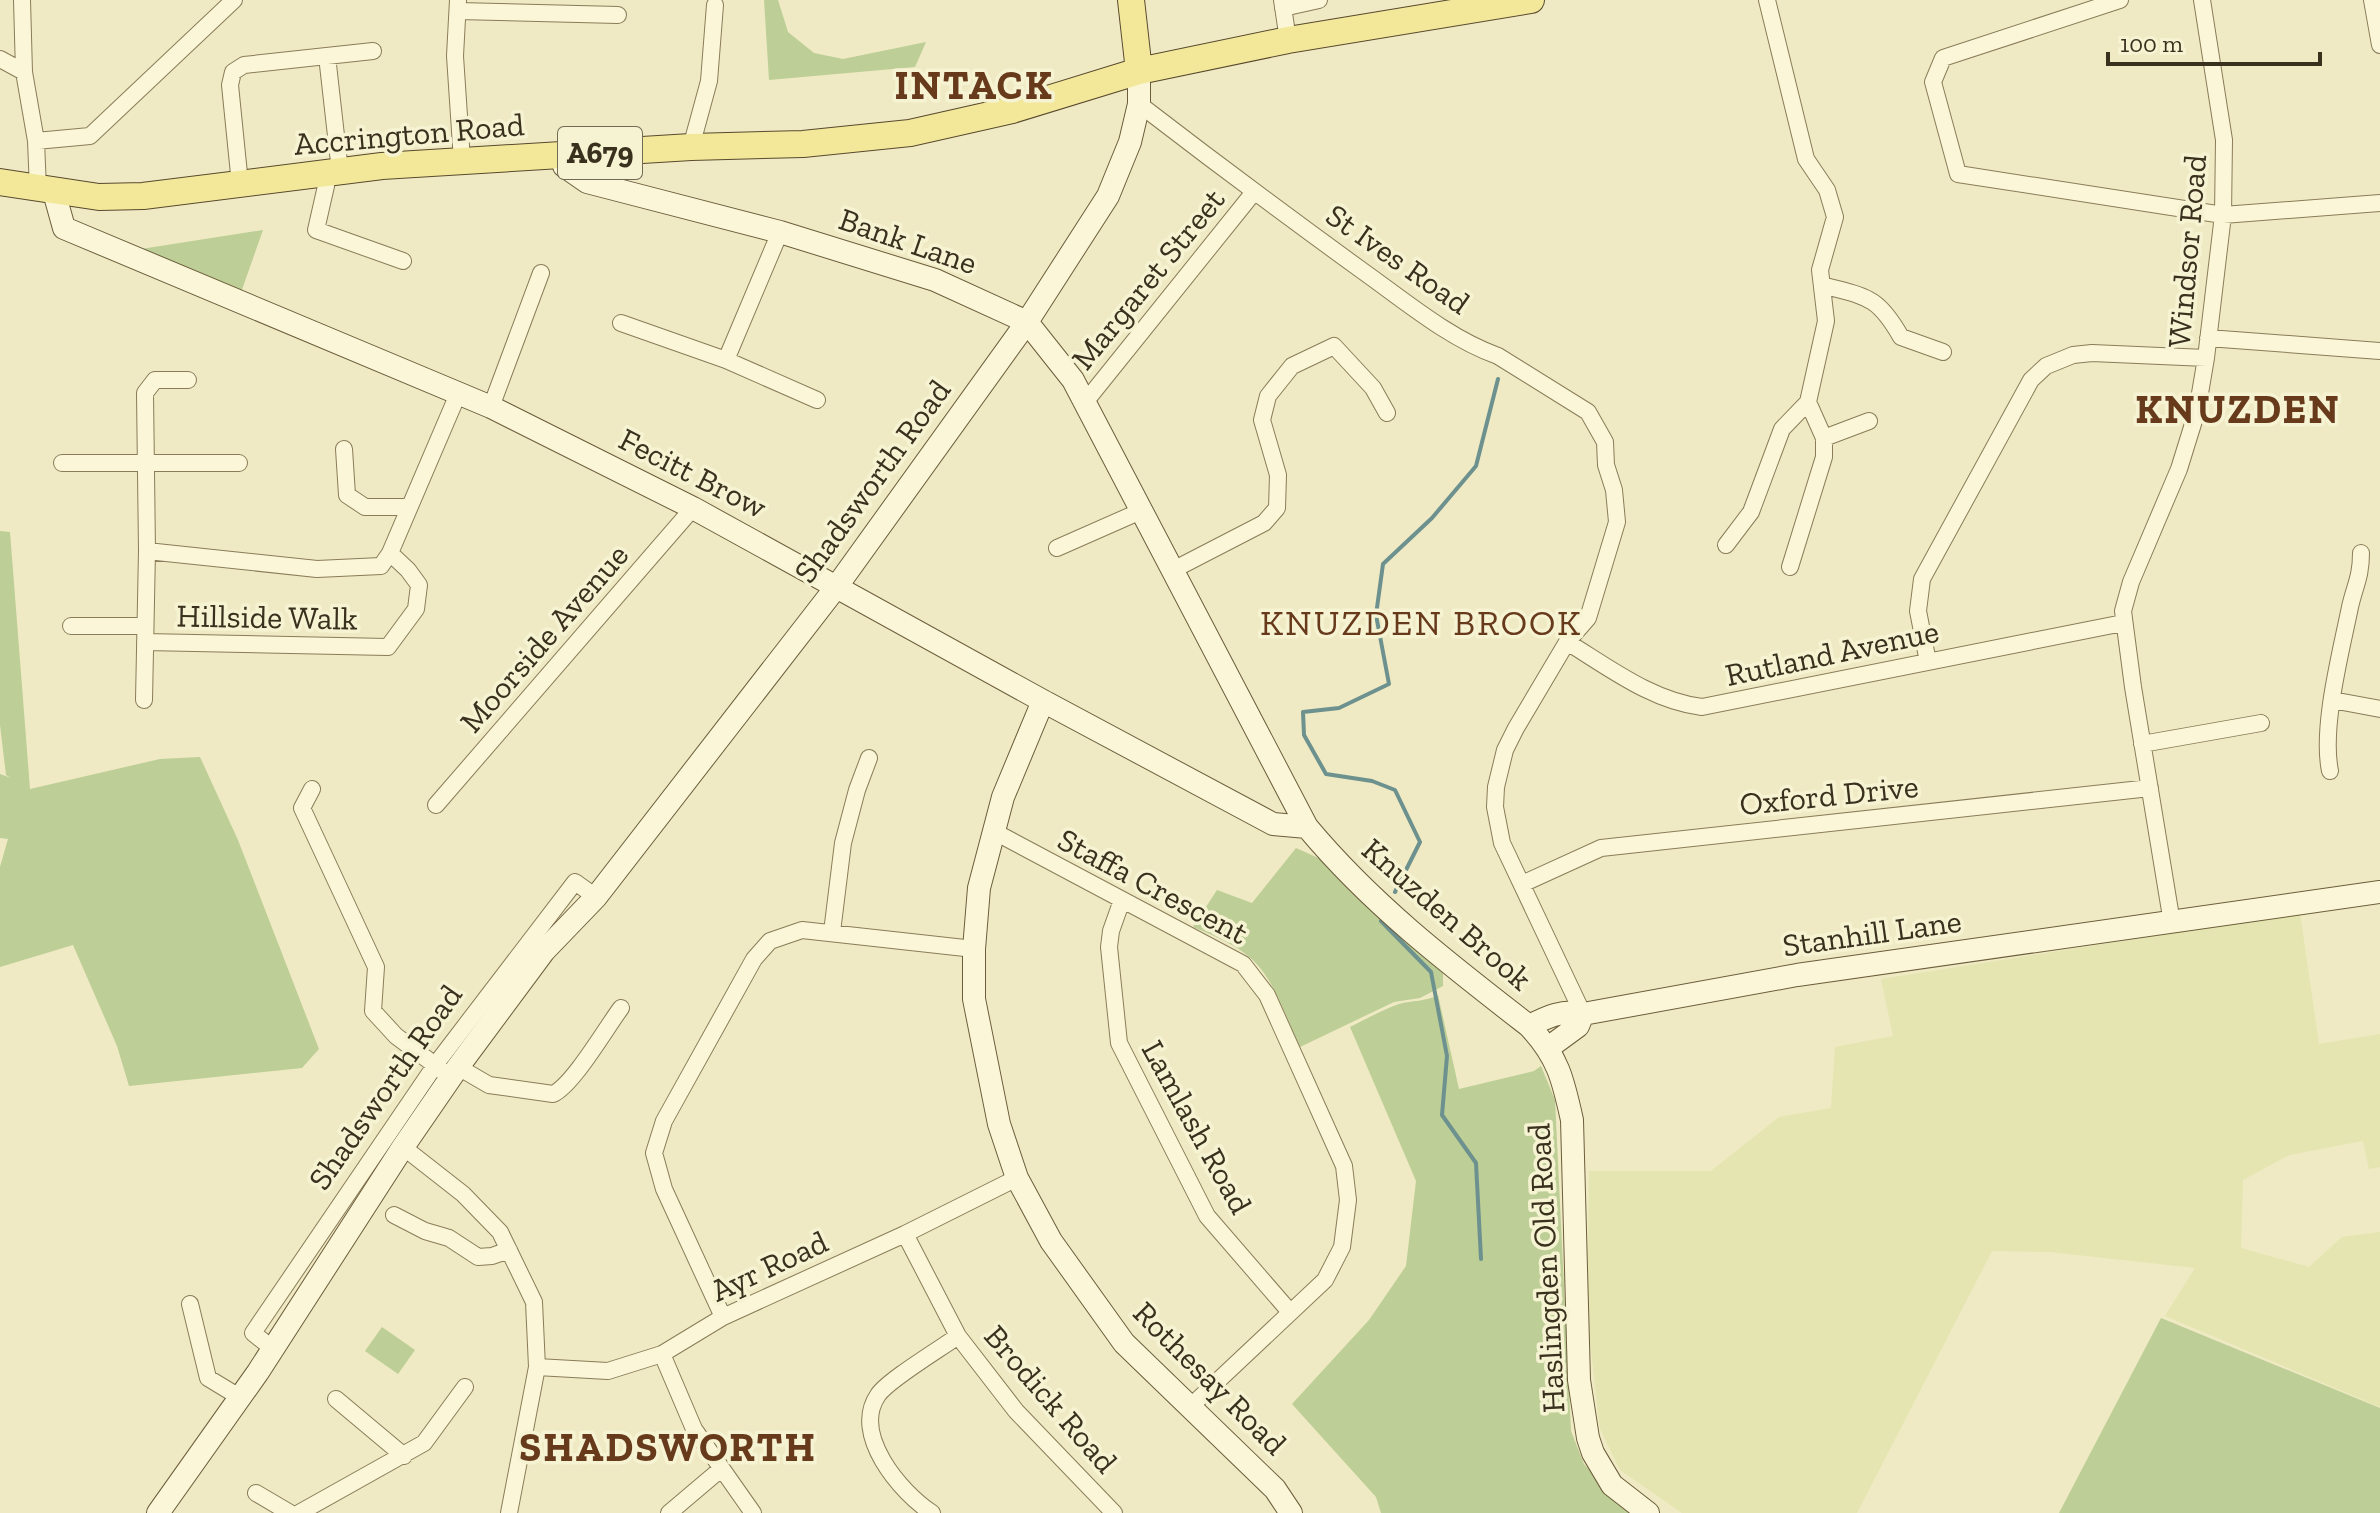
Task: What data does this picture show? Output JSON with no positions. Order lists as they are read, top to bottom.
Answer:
{
  "streets": {
    "main road": [
      "Accrington Road",
      "A679",
      "Bank Lane",
      "Fecitt Brow",
      "Shadsworth Road",
      "Knuzden Brook",
      "Stanhill Lane",
      "Haslingden Old Road",
      "Rothesay Road"
    ],
    "street": [
      "Windsor Road",
      "St Ives Road",
      "Margaret Street",
      "Hillside Walk",
      "Moorside Avenue",
      "Rutland Avenue",
      "Oxford Drive",
      "Staffa Crescent",
      "Lamlash Road",
      "Ayr Road",
      "Brodick Road"
    ]
  },
  "crossings": [
    ["Accrington Road", "Bank Lane"],
    ["Accrington Road", "Fecitt Brow"],
    ["Accrington Road", "Shadsworth Road"],
    ["Bank Lane", "Margaret Street"],
    ["Bank Lane", "Fecitt Brow"],
    ["Bank Lane", "Shadsworth Road"],
    ["Bank Lane", "Knuzden Brook"],
    ["Windsor Road", "Rutland Avenue"],
    ["Windsor Road", "Oxford Drive"],
    ["Windsor Road", "Stanhill Lane"],
    ["St Ives Road", "Margaret Street"],
    ["St Ives Road", "Shadsworth Road"],
    ["St Ives Road", "Rutland Avenue"],
    ["St Ives Road", "Oxford Drive"],
    ["St Ives Road", "Stanhill Lane"],
    ["Fecitt Brow", "Shadsworth Road"],
    ["Fecitt Brow", "Moorside Avenue"],
    ["Fecitt Brow", "Knuzden Brook"],
    ["Fecitt Brow", "Rothesay Road"],
    ["Staffa Crescent", "Lamlash Road"],
    ["Staffa Crescent", "Rothesay Road"],
    ["Knuzden Brook", "Stanhill Lane"],
    ["Knuzden Brook", "Haslingden Old Road"],
    ["Ayr Road", "Rothesay Road"],
    ["Ayr Road", "Brodick Road"]
  ],
  "districts": [
    "INTACK",
    "KNUZDEN",
    "KNUZDEN BROOK",
    "SHADSWORTH"
  ],
  "scale_bar": "100 m"
}
